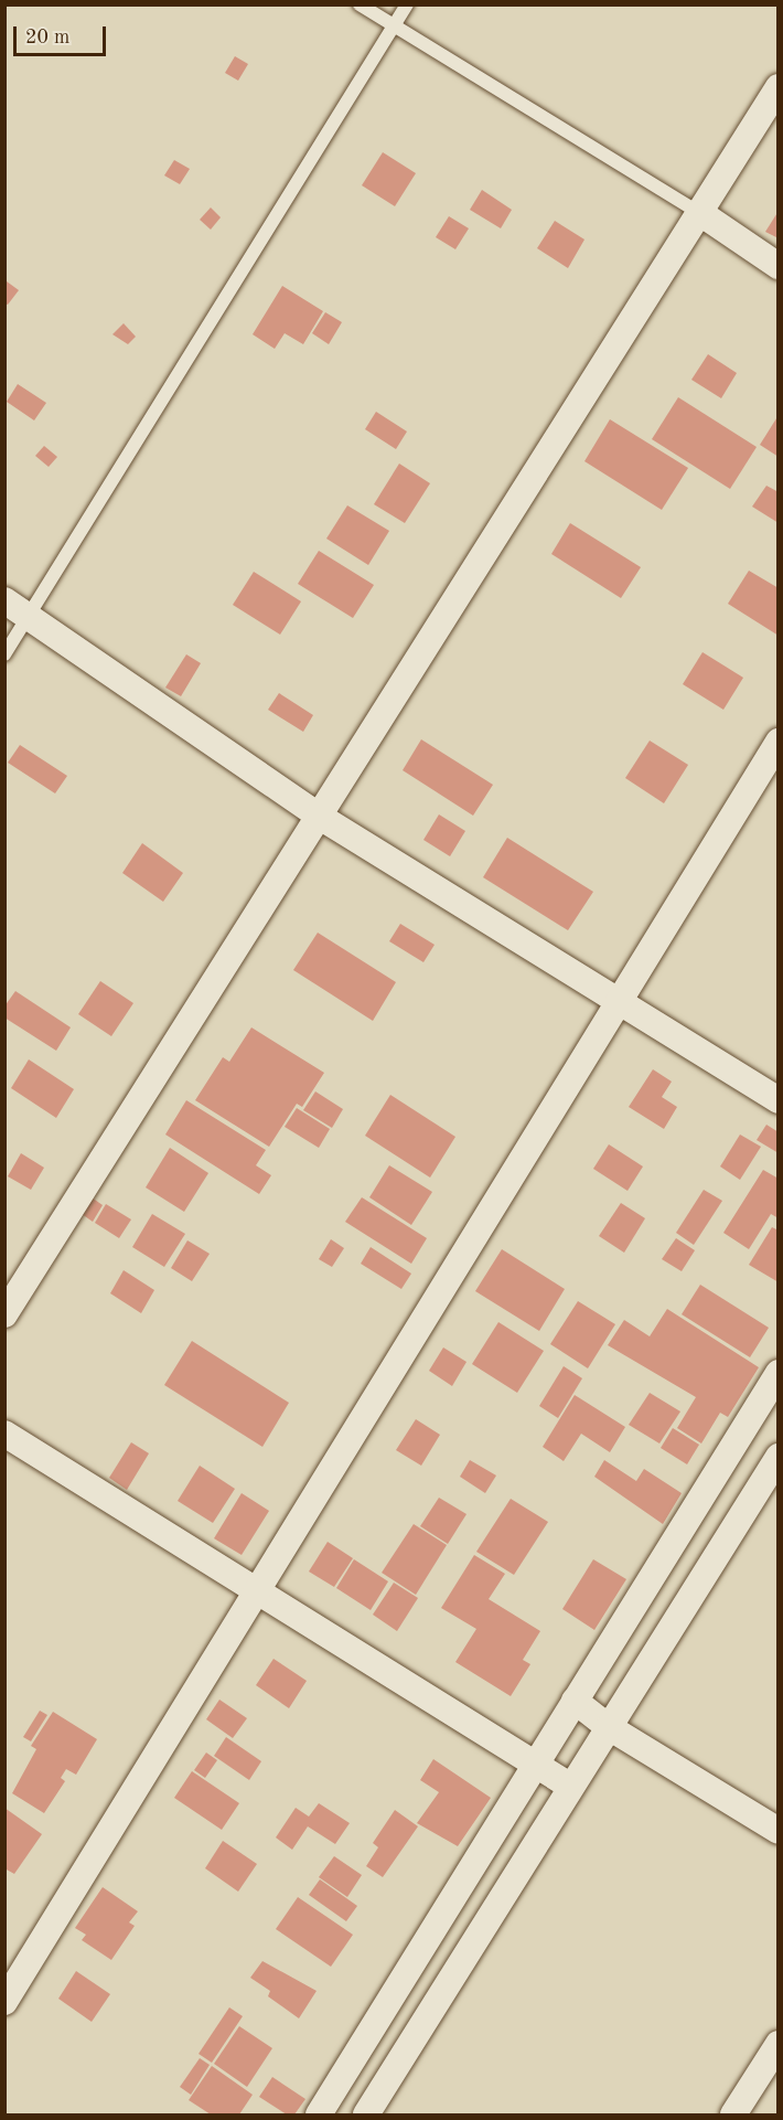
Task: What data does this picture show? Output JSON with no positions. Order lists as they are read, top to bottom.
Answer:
{
  "scale_bar": "20 m"
}
